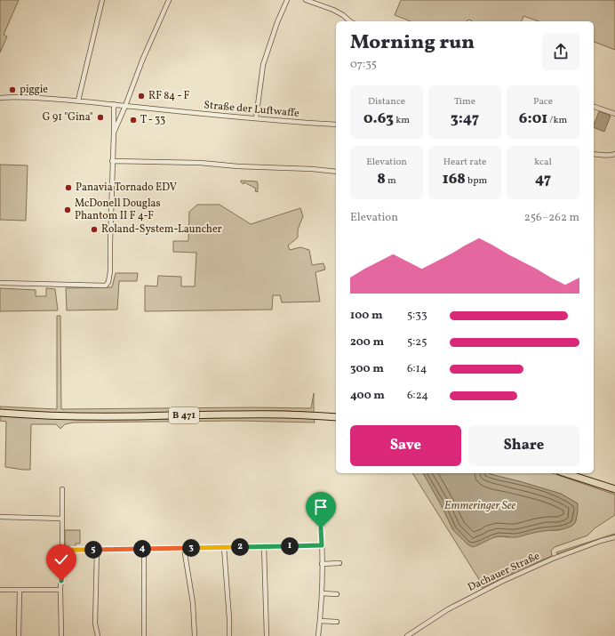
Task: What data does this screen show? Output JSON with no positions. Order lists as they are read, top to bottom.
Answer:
{
  "streets": {
    "highway": ["B 471"],
    "street": ["Straße der Luftwaffe", "Dachauer Straße"]
  },
  "water": ["Emmeringer See"],
  "places": [
    "piggie",
    "RF 84 - F",
    "G 91 \"Gina\"",
    "T - 33",
    "Panavia Tornado EDV",
    "McDonell Douglas Phantom II F 4-F",
    "Roland-System-Launcher"
  ],
  "page": {
    "heading": ["Morning run", "07:35"],
    "stats": [
      ["Distance", "0.63 km"],
      ["Time", "3:47"],
      ["Pace", "6:01 /km"],
      ["Elevation", "8 m"],
      ["Heart rate", "168 bpm"],
      ["kcal", "47"]
    ],
    "chart": ["Elevation", "256–262 m"],
    "list": [
      {
        "name": "100 m",
        "note": "5:33"
      },
      {
        "name": "200 m",
        "note": "5:25"
      },
      {
        "name": "300 m",
        "note": "6:14"
      },
      {
        "name": "400 m",
        "note": "6:24"
      }
    ],
    "buttons": ["Save", "Share"],
    "pins": [
      "1",
      "2",
      "3",
      "4",
      "5"
    ]
  }
}
